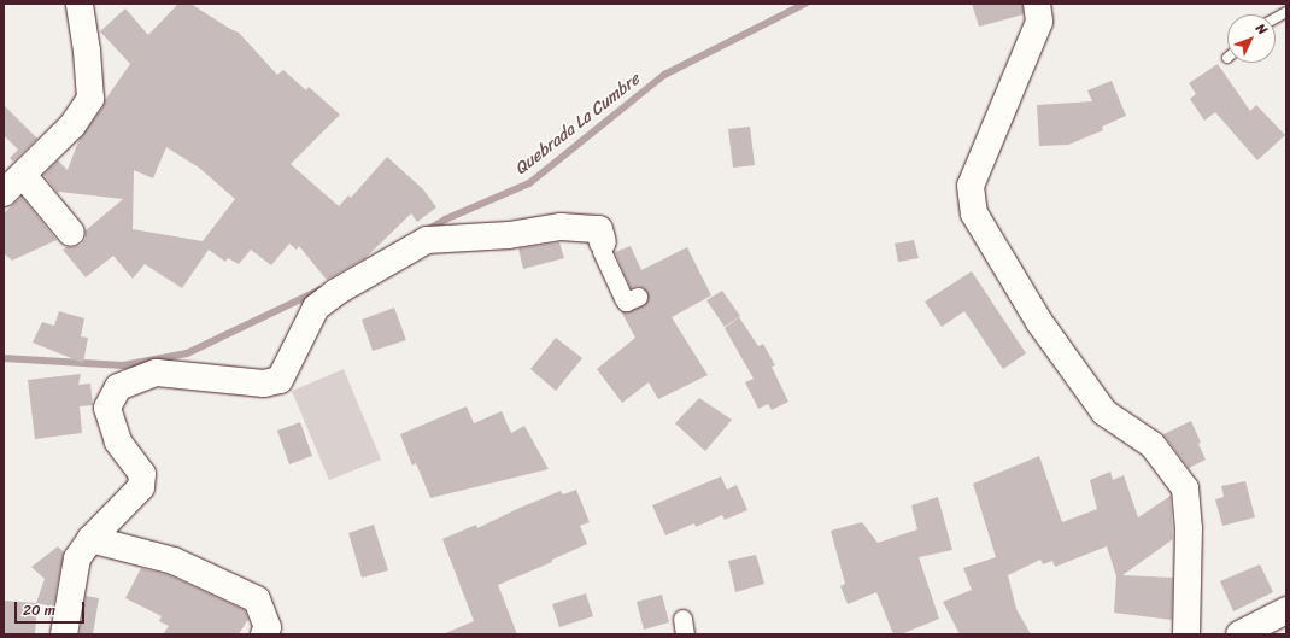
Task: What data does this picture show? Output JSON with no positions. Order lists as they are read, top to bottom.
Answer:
{
  "water": ["Quebrada La Cumbre"],
  "scale_bar": "20 m",
  "north": "top right"
}
